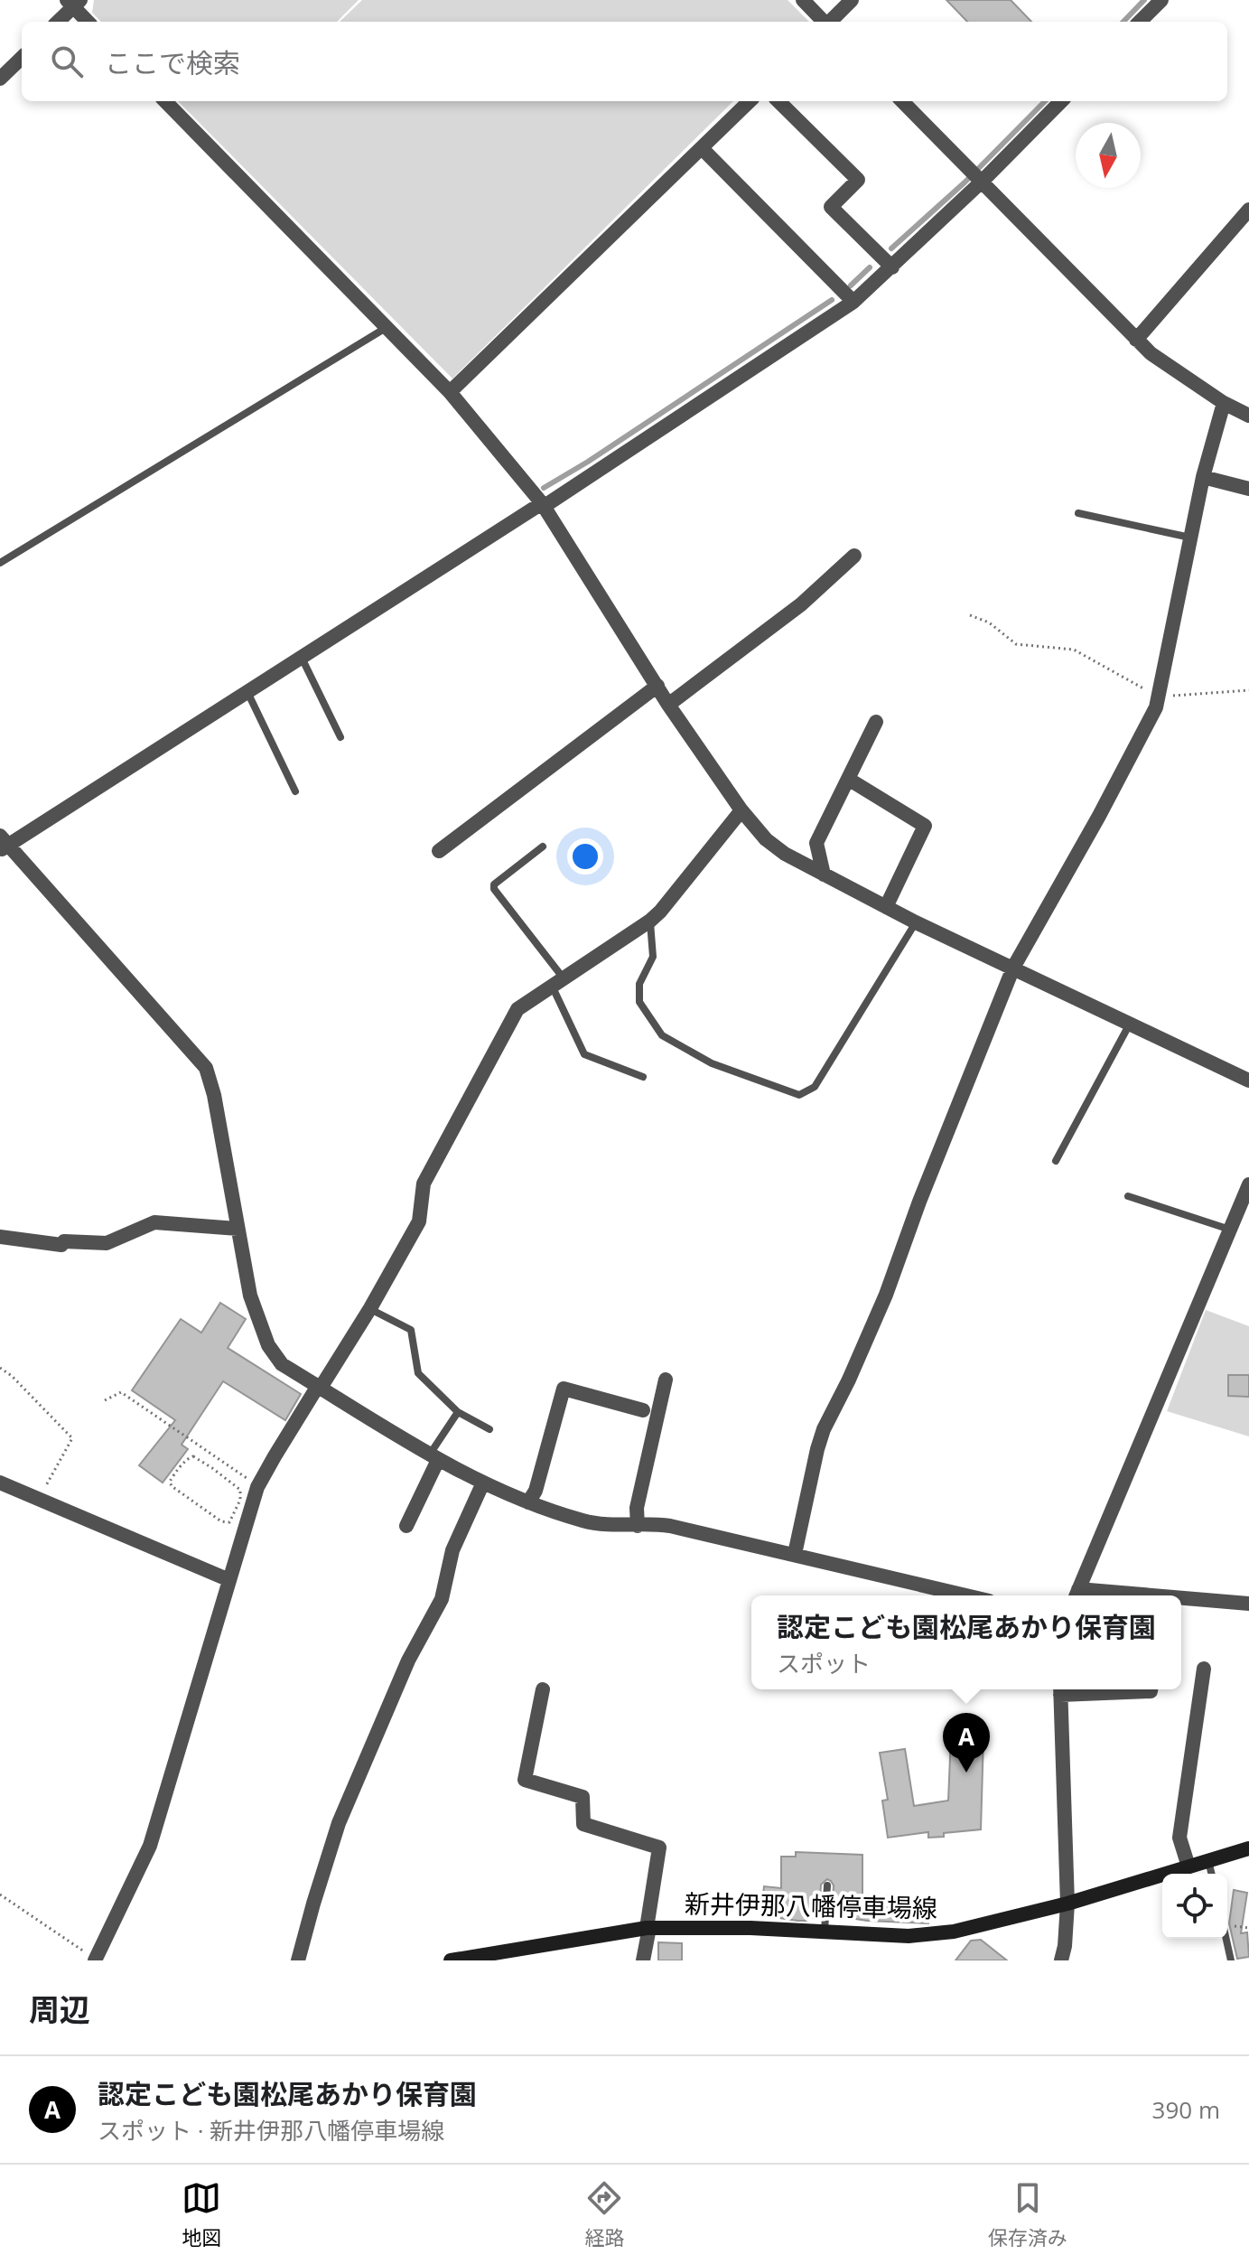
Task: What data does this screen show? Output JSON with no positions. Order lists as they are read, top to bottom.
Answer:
{
  "streets": {
    "main road": ["新井伊那八幡停車場線"]
  },
  "north": "bottom",
  "page": {
    "search": "ここで検索",
    "popup": ["認定こども園松尾あかり保育園", "スポット"],
    "pins": "A",
    "heading": "周辺",
    "list": [
      {
        "mark": "A",
        "name": "認定こども園松尾あかり保育園",
        "note": "スポット · 新井伊那八幡停車場線",
        "value": "390 m"
      }
    ],
    "nav": ["地図", "経路", "保存済み"]
  }
}
